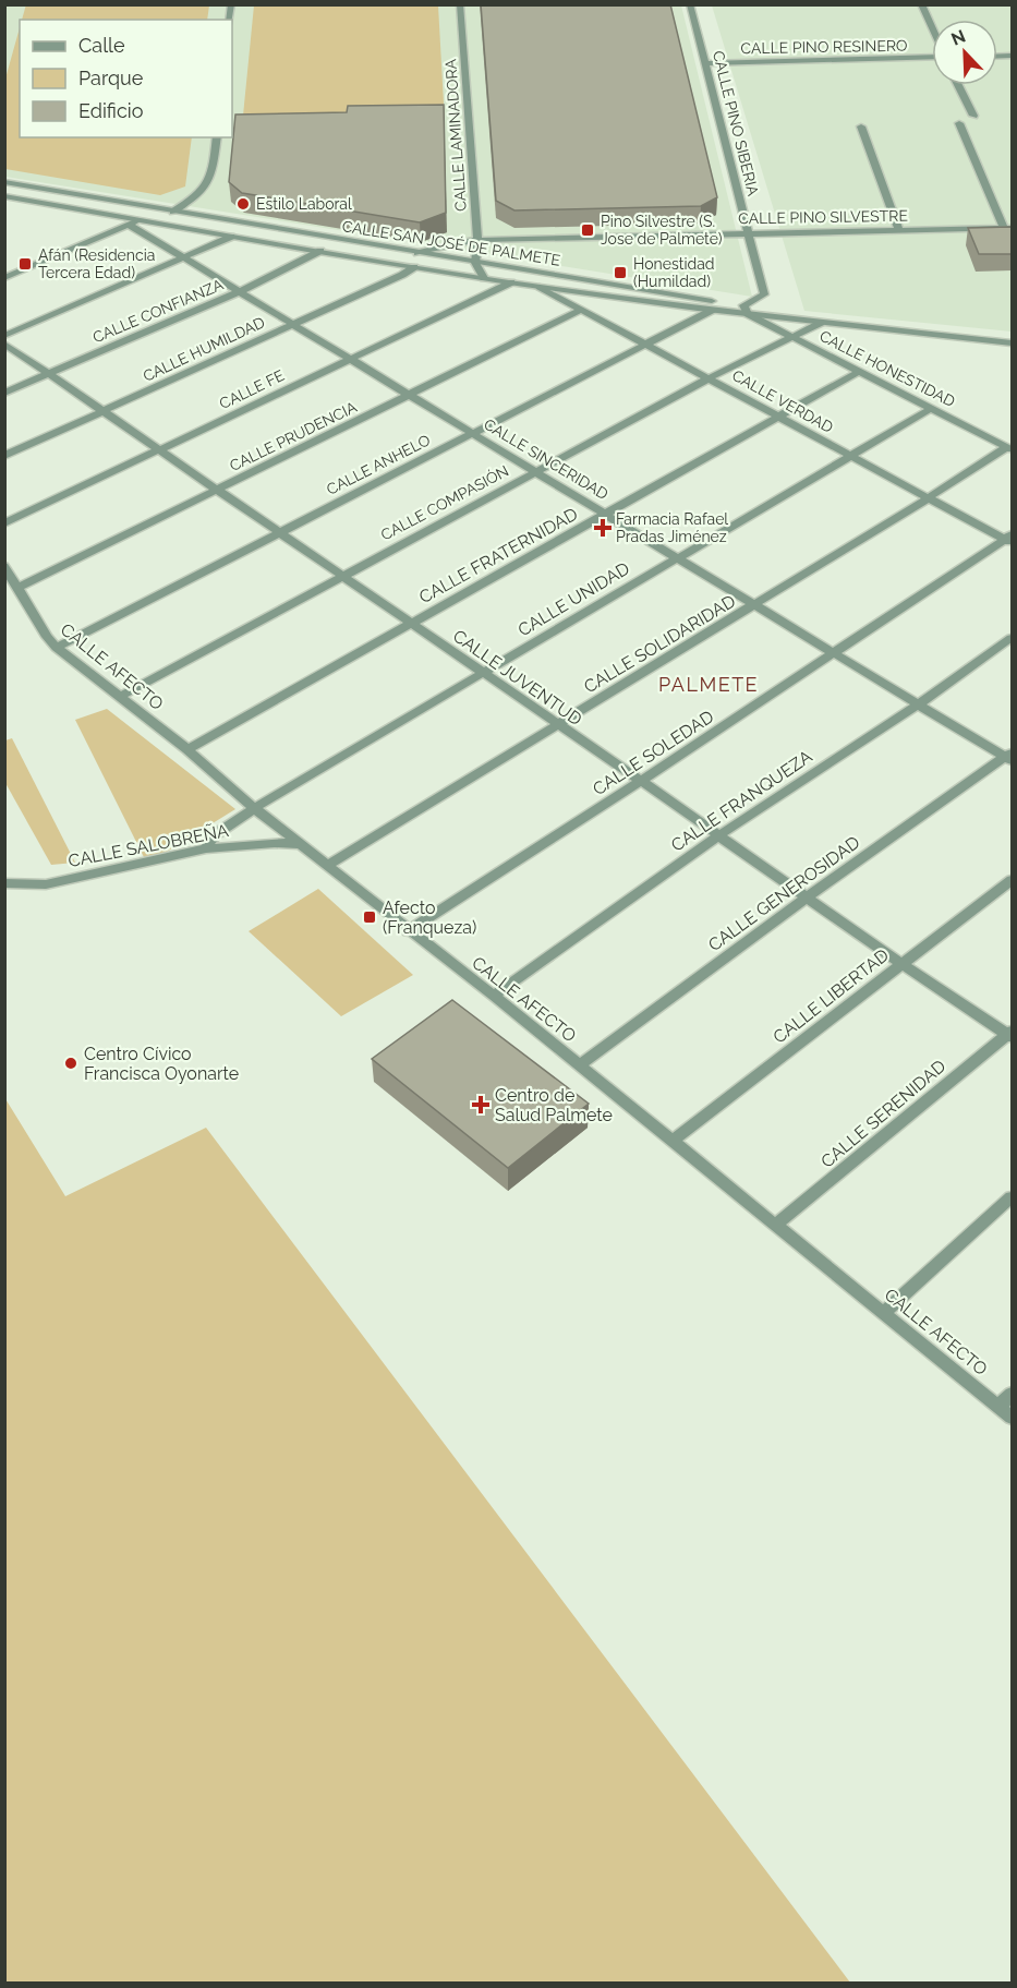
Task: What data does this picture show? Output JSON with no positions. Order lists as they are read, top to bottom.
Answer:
{
  "streets": {
    "street": [
      "CALLE PINO RESINERO",
      "CALLE PINO SIBERIA",
      "CALLE LAMINADORA",
      "CALLE PINO SILVESTRE",
      "CALLE SAN JOSÉ DE PALMETE",
      "CALLE CONFIANZA",
      "CALLE HUMILDAD",
      "CALLE HONESTIDAD",
      "CALLE FE",
      "CALLE VERDAD",
      "CALLE PRUDENCIA",
      "CALLE SINCERIDAD",
      "CALLE ANHELO",
      "CALLE COMPASIÓN",
      "CALLE FRATERNIDAD",
      "CALLE UNIDAD",
      "CALLE SOLIDARIDAD",
      "CALLE AFECTO",
      "CALLE JUVENTUD",
      "CALLE SOLEDAD",
      "CALLE FRANQUEZA",
      "CALLE SALOBREÑA",
      "CALLE GENEROSIDAD",
      "CALLE LIBERTAD",
      "CALLE SERENIDAD"
    ]
  },
  "crossings": [
    ["CALLE PINO RESINERO", "CALLE PINO SIBERIA"],
    ["CALLE PINO SIBERIA", "CALLE PINO SILVESTRE"],
    ["CALLE PINO SIBERIA", "CALLE SAN JOSÉ DE PALMETE"],
    ["CALLE PINO SIBERIA", "CALLE HONESTIDAD"],
    ["CALLE LAMINADORA", "CALLE PINO SILVESTRE"],
    ["CALLE LAMINADORA", "CALLE SAN JOSÉ DE PALMETE"],
    ["CALLE PINO SILVESTRE", "CALLE SAN JOSÉ DE PALMETE"],
    ["CALLE SAN JOSÉ DE PALMETE", "CALLE CONFIANZA"],
    ["CALLE SAN JOSÉ DE PALMETE", "CALLE HUMILDAD"],
    ["CALLE SAN JOSÉ DE PALMETE", "CALLE HONESTIDAD"],
    ["CALLE SAN JOSÉ DE PALMETE", "CALLE FE"],
    ["CALLE SAN JOSÉ DE PALMETE", "CALLE VERDAD"],
    ["CALLE SAN JOSÉ DE PALMETE", "CALLE SINCERIDAD"],
    ["CALLE SAN JOSÉ DE PALMETE", "CALLE ANHELO"],
    ["CALLE SAN JOSÉ DE PALMETE", "CALLE COMPASIÓN"],
    ["CALLE CONFIANZA", "CALLE SINCERIDAD"],
    ["CALLE CONFIANZA", "CALLE JUVENTUD"],
    ["CALLE HUMILDAD", "CALLE SINCERIDAD"],
    ["CALLE HUMILDAD", "CALLE JUVENTUD"],
    ["CALLE HONESTIDAD", "CALLE COMPASIÓN"],
    ["CALLE HONESTIDAD", "CALLE FRATERNIDAD"],
    ["CALLE HONESTIDAD", "CALLE UNIDAD"],
    ["CALLE HONESTIDAD", "CALLE SOLIDARIDAD"],
    ["CALLE FE", "CALLE SINCERIDAD"],
    ["CALLE FE", "CALLE JUVENTUD"],
    ["CALLE VERDAD", "CALLE PRUDENCIA"],
    ["CALLE VERDAD", "CALLE ANHELO"],
    ["CALLE VERDAD", "CALLE COMPASIÓN"],
    ["CALLE VERDAD", "CALLE FRATERNIDAD"],
    ["CALLE VERDAD", "CALLE UNIDAD"],
    ["CALLE VERDAD", "CALLE SOLIDARIDAD"],
    ["CALLE VERDAD", "CALLE SOLEDAD"],
    ["CALLE PRUDENCIA", "CALLE SINCERIDAD"],
    ["CALLE PRUDENCIA", "CALLE AFECTO"],
    ["CALLE PRUDENCIA", "CALLE JUVENTUD"],
    ["CALLE SINCERIDAD", "CALLE ANHELO"],
    ["CALLE SINCERIDAD", "CALLE COMPASIÓN"],
    ["CALLE SINCERIDAD", "CALLE FRATERNIDAD"],
    ["CALLE SINCERIDAD", "CALLE UNIDAD"],
    ["CALLE SINCERIDAD", "CALLE SOLIDARIDAD"],
    ["CALLE SINCERIDAD", "CALLE SOLEDAD"],
    ["CALLE SINCERIDAD", "CALLE FRANQUEZA"],
    ["CALLE SINCERIDAD", "CALLE GENEROSIDAD"],
    ["CALLE ANHELO", "CALLE AFECTO"],
    ["CALLE ANHELO", "CALLE JUVENTUD"],
    ["CALLE COMPASIÓN", "CALLE AFECTO"],
    ["CALLE COMPASIÓN", "CALLE JUVENTUD"],
    ["CALLE FRATERNIDAD", "CALLE AFECTO"],
    ["CALLE FRATERNIDAD", "CALLE JUVENTUD"],
    ["CALLE UNIDAD", "CALLE AFECTO"],
    ["CALLE UNIDAD", "CALLE JUVENTUD"],
    ["CALLE UNIDAD", "CALLE SALOBREÑA"],
    ["CALLE SOLIDARIDAD", "CALLE AFECTO"],
    ["CALLE SOLIDARIDAD", "CALLE JUVENTUD"],
    ["CALLE AFECTO", "CALLE SOLEDAD"],
    ["CALLE AFECTO", "CALLE FRANQUEZA"],
    ["CALLE AFECTO", "CALLE SALOBREÑA"],
    ["CALLE AFECTO", "CALLE GENEROSIDAD"],
    ["CALLE AFECTO", "CALLE LIBERTAD"],
    ["CALLE AFECTO", "CALLE SERENIDAD"],
    ["CALLE JUVENTUD", "CALLE SOLEDAD"],
    ["CALLE JUVENTUD", "CALLE FRANQUEZA"],
    ["CALLE JUVENTUD", "CALLE GENEROSIDAD"],
    ["CALLE JUVENTUD", "CALLE LIBERTAD"],
    ["CALLE JUVENTUD", "CALLE SERENIDAD"]
  ],
  "districts": ["PALMETE"],
  "places": {
    "other": ["Estilo Laboral", "Centro Cívico Francisca Oyonarte"],
    "transit": [
      "Pino Silvestre (S. Jose de Palmete)",
      "Afán (Residencia Tercera Edad)",
      "Honestidad (Humildad)",
      "Afecto (Franqueza)"
    ],
    "health": ["Farmacia Rafael Pradas Jiménez", "Centro de Salud Palmete"]
  },
  "legend": ["Calle", "Parque", "Edificio"],
  "north": "top left"
}
